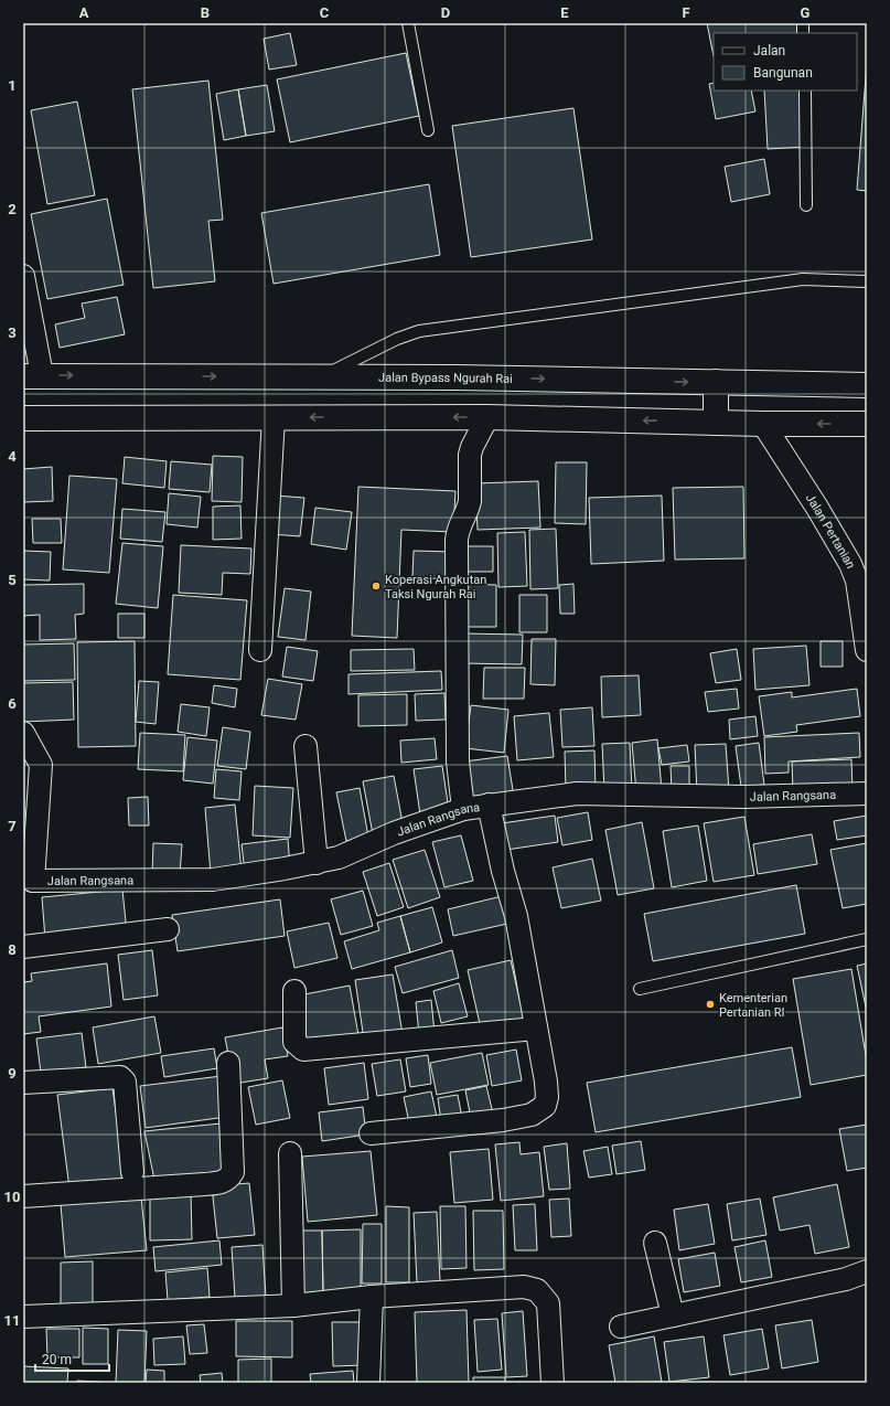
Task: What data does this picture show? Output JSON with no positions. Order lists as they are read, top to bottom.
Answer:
{
  "streets": {
    "highway": ["Jalan Bypass Ngurah Rai"],
    "street": ["Jalan Pertanian", "Jalan Rangsana"]
  },
  "places": ["Koperasi Angkutan Taksi Ngurah Rai", "Kementerian Pertanian RI"],
  "legend": ["Jalan", "Bangunan"],
  "scale_bar": "20 m",
  "grid": {
    "columns": [
      "A",
      "B",
      "C",
      "D",
      "E",
      "F",
      "G"
    ],
    "rows": [
      "1",
      "2",
      "3",
      "4",
      "5",
      "6",
      "7",
      "8",
      "9",
      "10",
      "11"
    ]
  }
}
